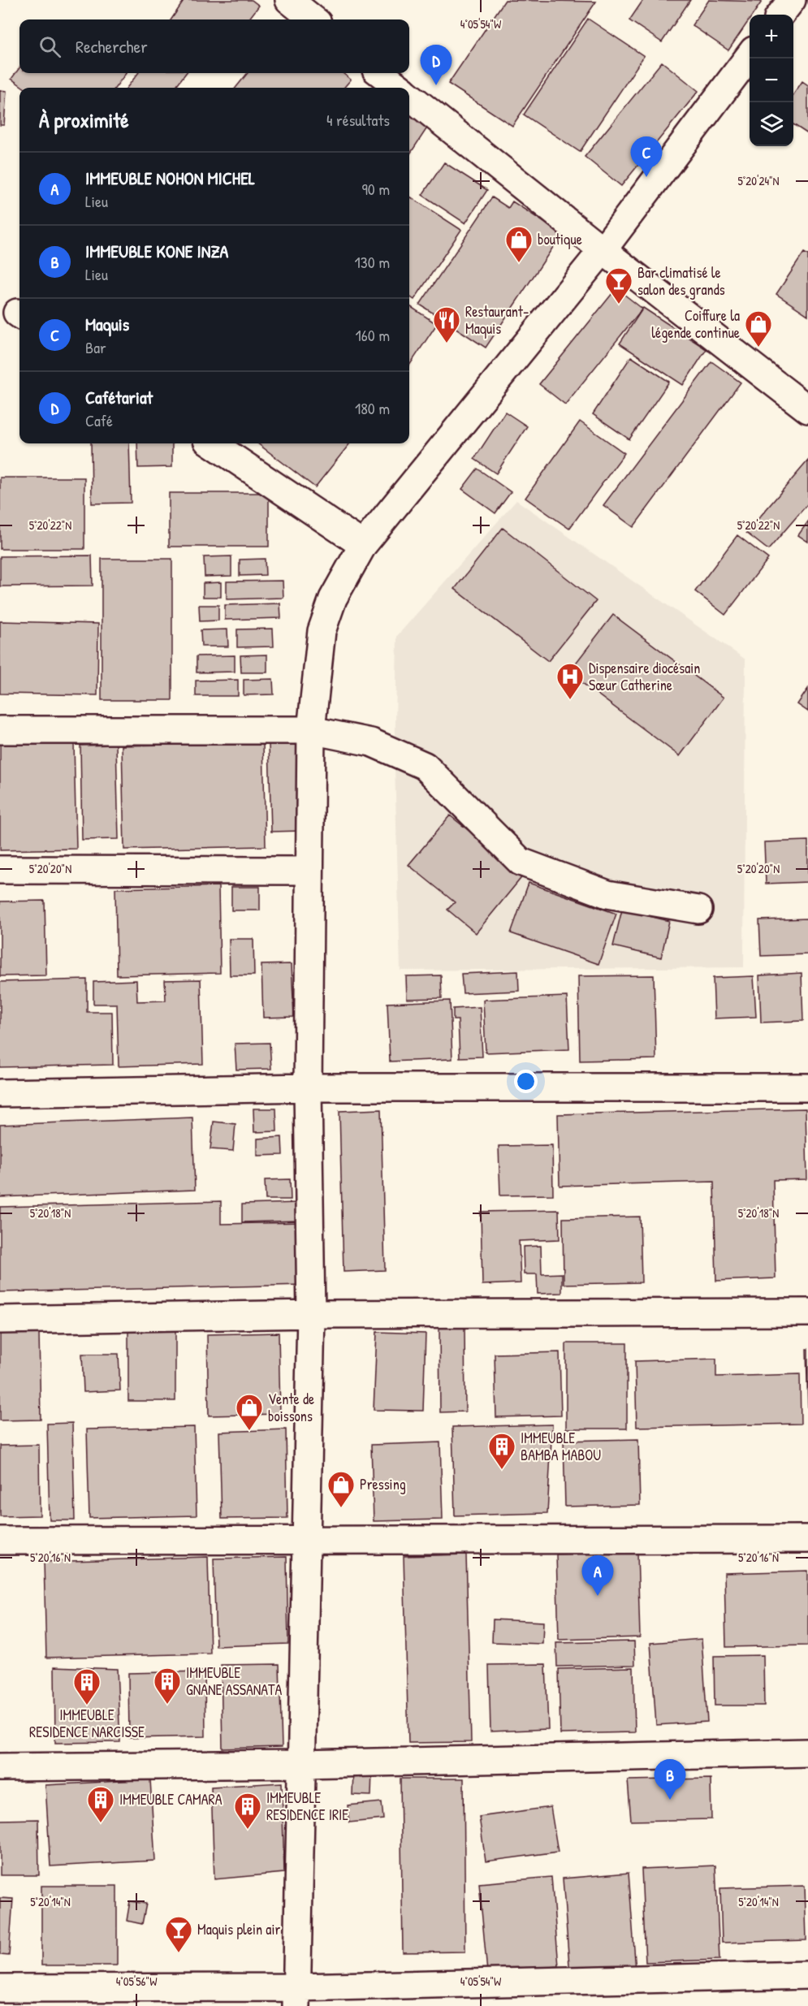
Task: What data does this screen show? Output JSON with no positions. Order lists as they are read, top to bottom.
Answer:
{
  "places": {
    "shop": [
      "boutique",
      "Coiffure la légende continue",
      "Vente de boissons",
      "Pressing"
    ],
    "bar": ["Bar climatisé le salon des grands", "Maquis plein air"],
    "restaurant": ["Restaurant- Maquis"],
    "hospital": ["Dispensaire diocésain Sœur Catherine"],
    "building": [
      "IMMEUBLE BAMBA MABOU",
      "IMMEUBLE GNANE ASSANATA",
      "IMMEUBLE RESIDENCE NARCISSE",
      "IMMEUBLE CAMARA",
      "IMMEUBLE RESIDENCE IRIE"
    ]
  },
  "page": {
    "map_buttons": ["+", "−"],
    "search": "Rechercher",
    "pins": [
      "D",
      "C",
      "A",
      "B"
    ],
    "heading": ["À proximité", "4 résultats"],
    "list": [
      {
        "mark": "A",
        "name": "IMMEUBLE NOHON MICHEL",
        "note": "Lieu",
        "value": "90 m"
      },
      {
        "mark": "B",
        "name": "IMMEUBLE KONE INZA",
        "note": "Lieu",
        "value": "130 m"
      },
      {
        "mark": "C",
        "name": "Maquis",
        "note": "Bar",
        "value": "160 m"
      },
      {
        "mark": "D",
        "name": "Cafétariat",
        "note": "Café",
        "value": "180 m"
      }
    ]
  },
  "coordinates": [
    "4°05'54\"W",
    "5°20'24\"N",
    "5°20'22\"N",
    "5°20'20\"N",
    "5°20'18\"N",
    "5°20'16\"N",
    "5°20'14\"N",
    "4°05'56\"W"
  ]
}
